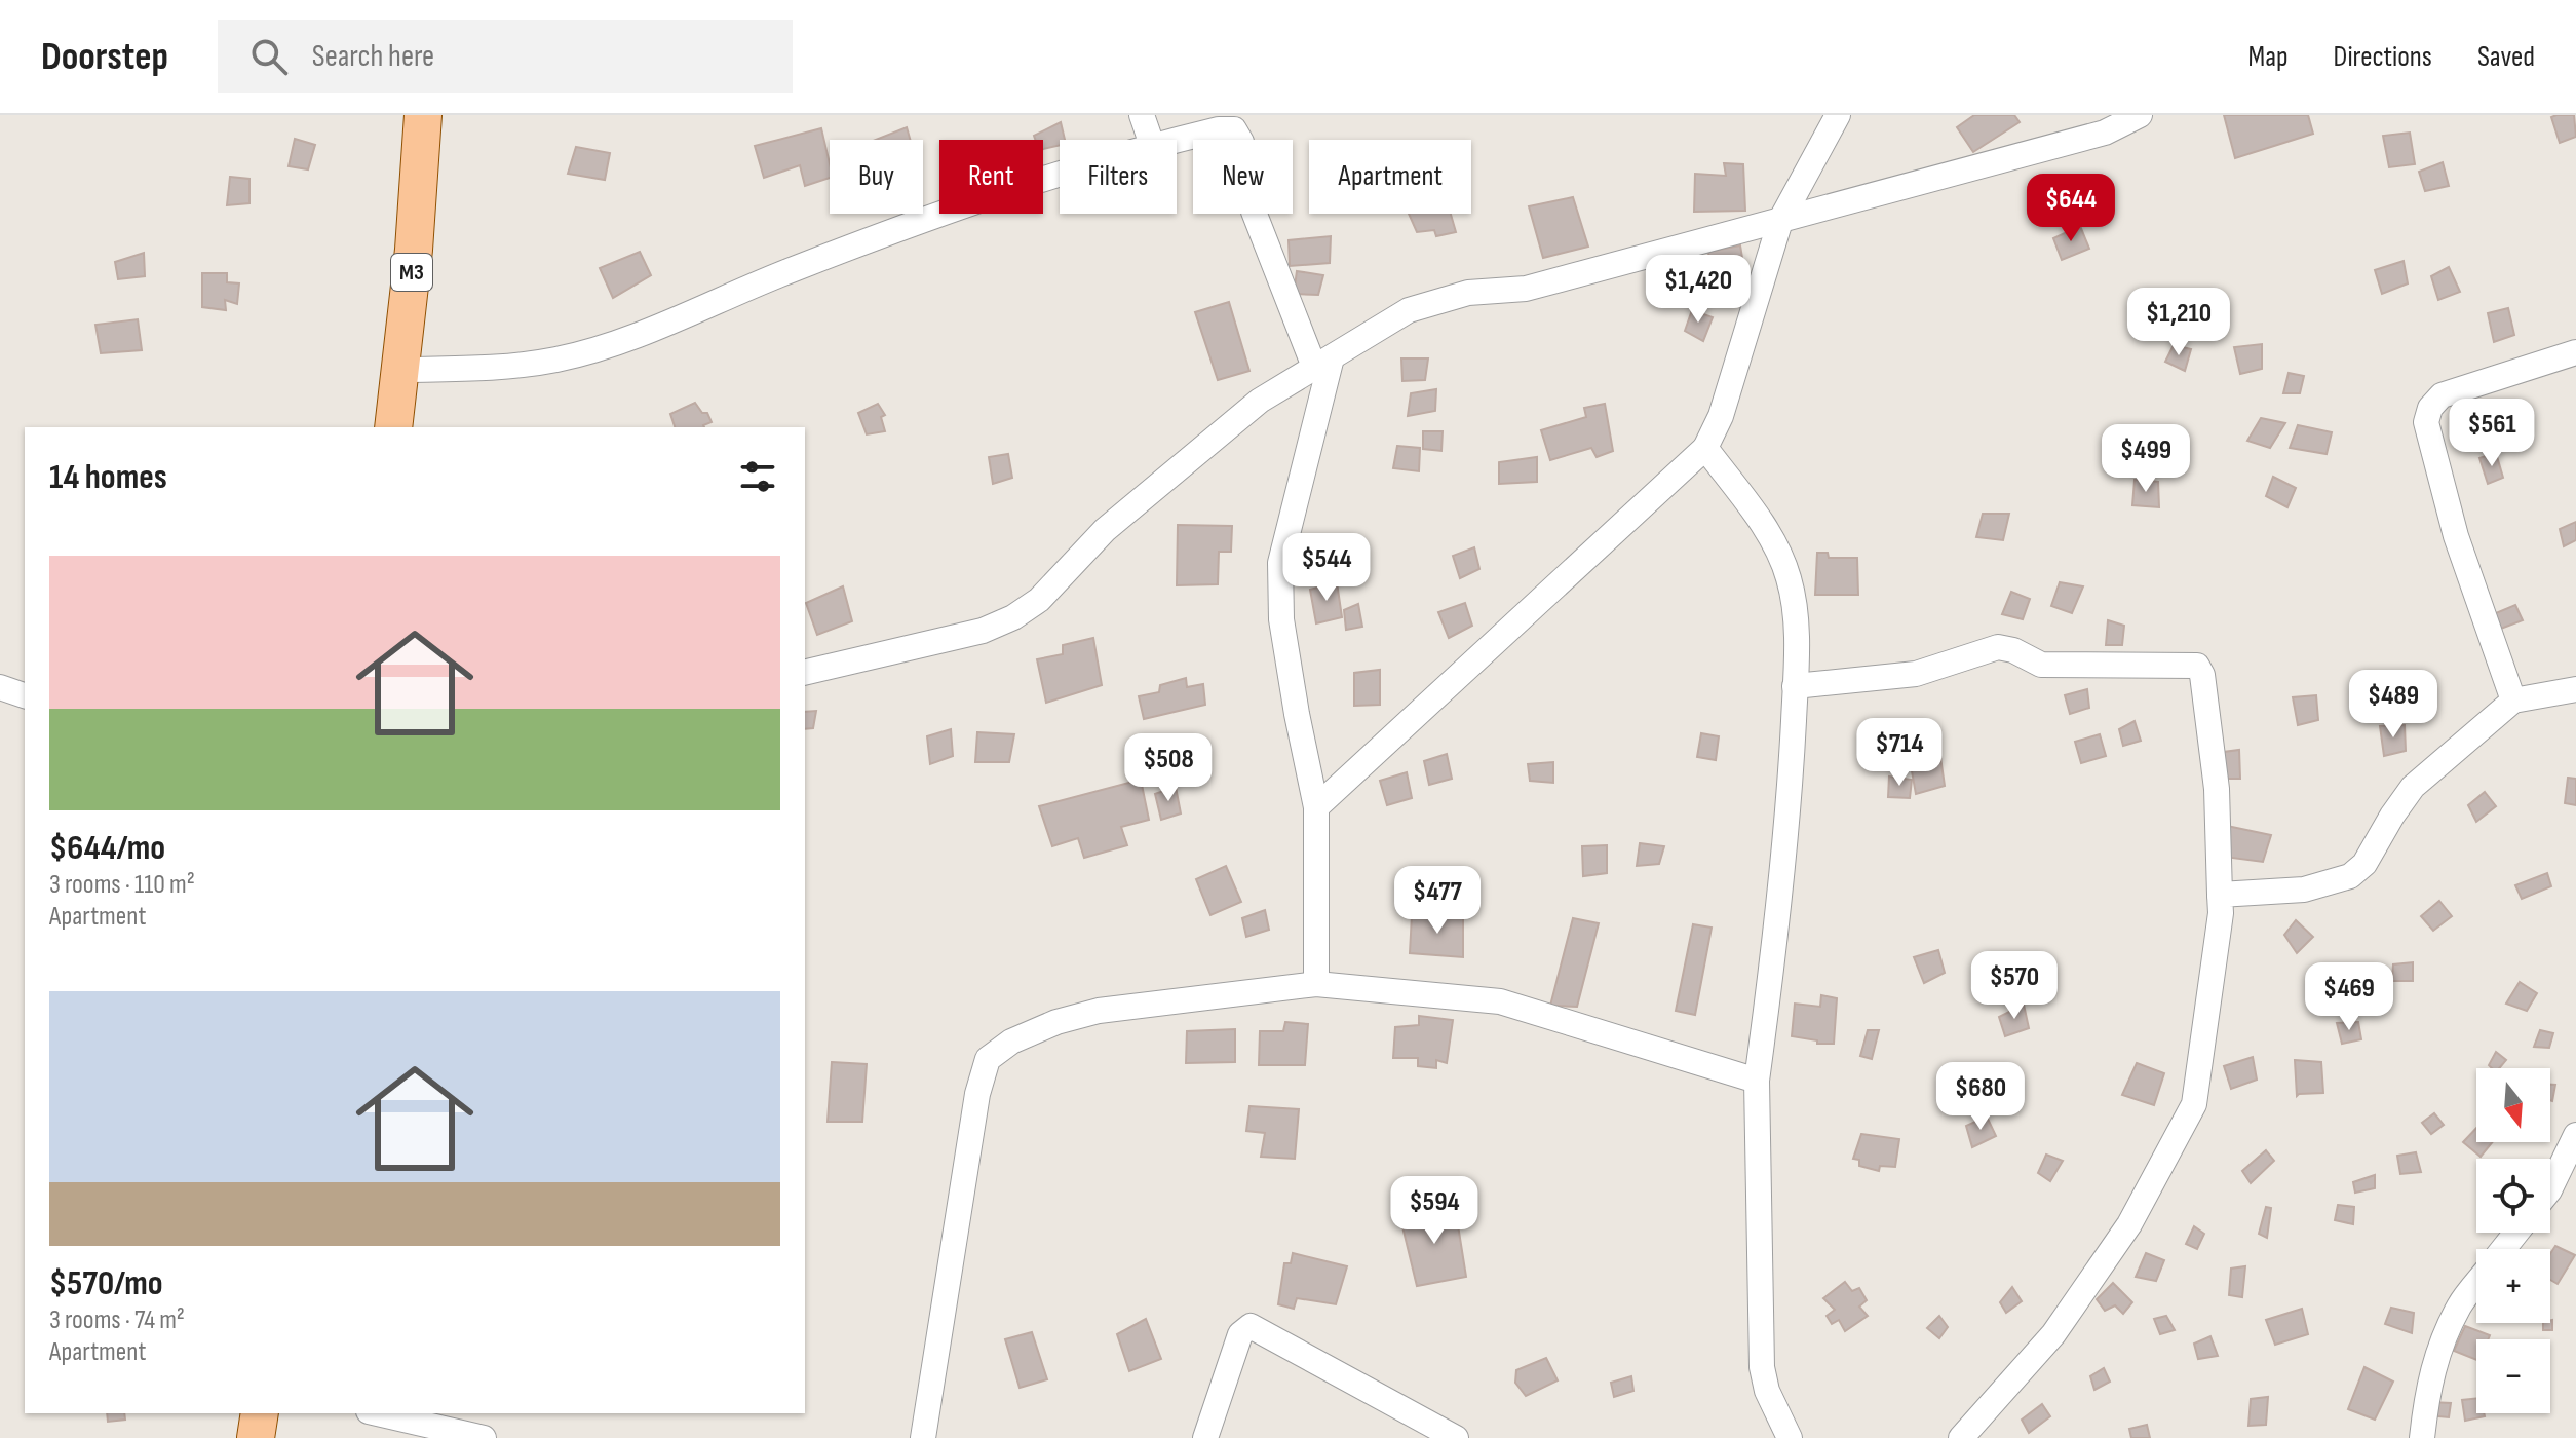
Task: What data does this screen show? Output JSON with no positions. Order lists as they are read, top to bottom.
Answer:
{
  "streets": {
    "main road": ["M3"]
  },
  "north": "bottom",
  "page": {
    "header": "Doorstep",
    "search": "Search here",
    "nav": ["Map", "Directions", "Saved"],
    "chip": [
      "Buy",
      "Rent",
      "Filters",
      "New",
      "Apartment"
    ],
    "price": [
      "$644",
      "$1,420",
      "$1,210",
      "$561",
      "$499",
      "$544",
      "$489",
      "$714",
      "$508",
      "$477",
      "$570",
      "$469",
      "$680",
      "$594"
    ],
    "heading": "14 homes",
    "list": [
      {
        "name": "$644/mo",
        "note": "3 rooms · 110 m² · Apartment"
      },
      {
        "name": "$570/mo",
        "note": "3 rooms · 74 m² · Apartment"
      }
    ],
    "map_buttons": ["+", "−"]
  }
}
